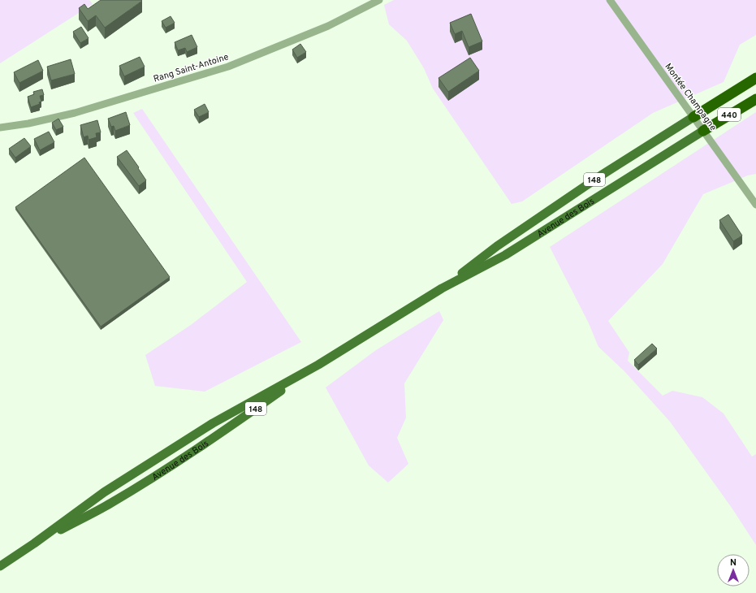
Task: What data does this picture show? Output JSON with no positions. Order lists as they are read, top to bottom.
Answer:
{
  "streets": {
    "highway": ["440"],
    "main road": ["148", "Avenue des Bois"],
    "street": ["Rang Saint-Antoine", "Montée Champagne"]
  },
  "crossings": [
    ["Montée Champagne", "440"],
    ["Montée Champagne", "Avenue des Bois"],
    ["440", "Avenue des Bois"]
  ],
  "north": "top"
}
